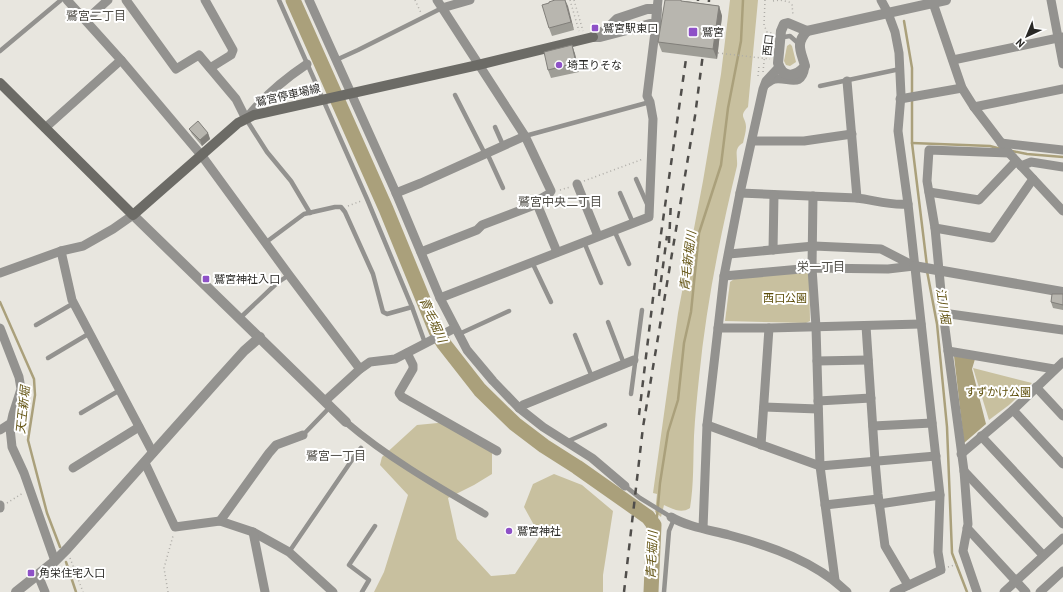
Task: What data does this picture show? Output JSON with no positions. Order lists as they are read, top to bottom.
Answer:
{
  "streets": {
    "main road": ["鷲宮停車場線"],
    "street": ["西口"]
  },
  "districts": [
    "鷲宮二丁目",
    "鷲宮中央二丁目",
    "栄一丁目",
    "鷲宮一丁目"
  ],
  "water": [
    "青毛新堀川",
    "江川堀",
    "青毛堀川",
    "天王新堀"
  ],
  "parks": ["西口公園", "すずかけ公園"],
  "places": {
    "transit": [
      "鷲宮駅東口",
      "鷲宮",
      "鷲宮神社入口",
      "角栄住宅入口"
    ],
    "other": ["埼玉りそな", "鷲宮神社"]
  },
  "north": "bottom left"
}
